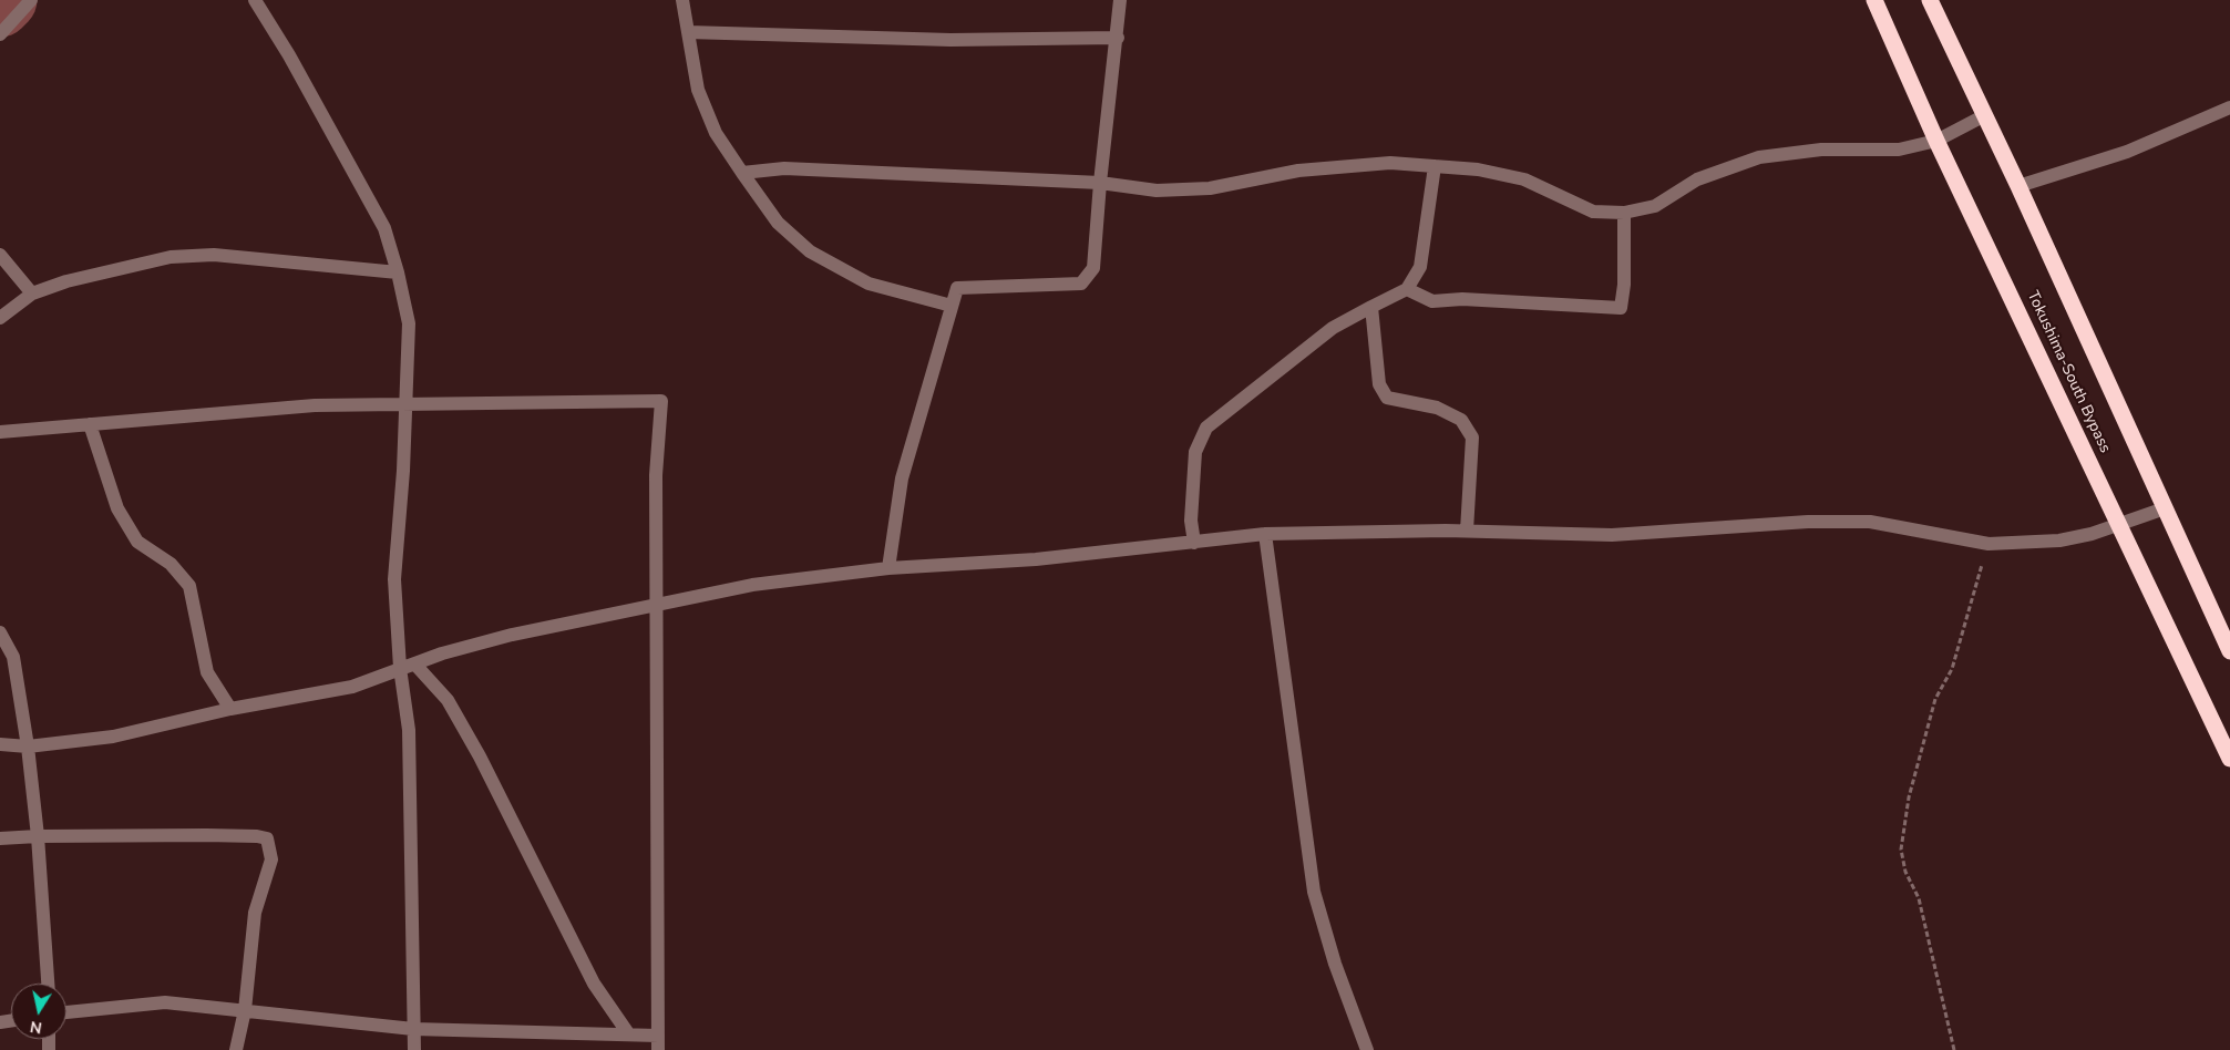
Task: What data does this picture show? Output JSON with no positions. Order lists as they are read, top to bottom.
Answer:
{
  "streets": {
    "highway": ["Tokushima-South Bypass"]
  },
  "north": "bottom"
}
